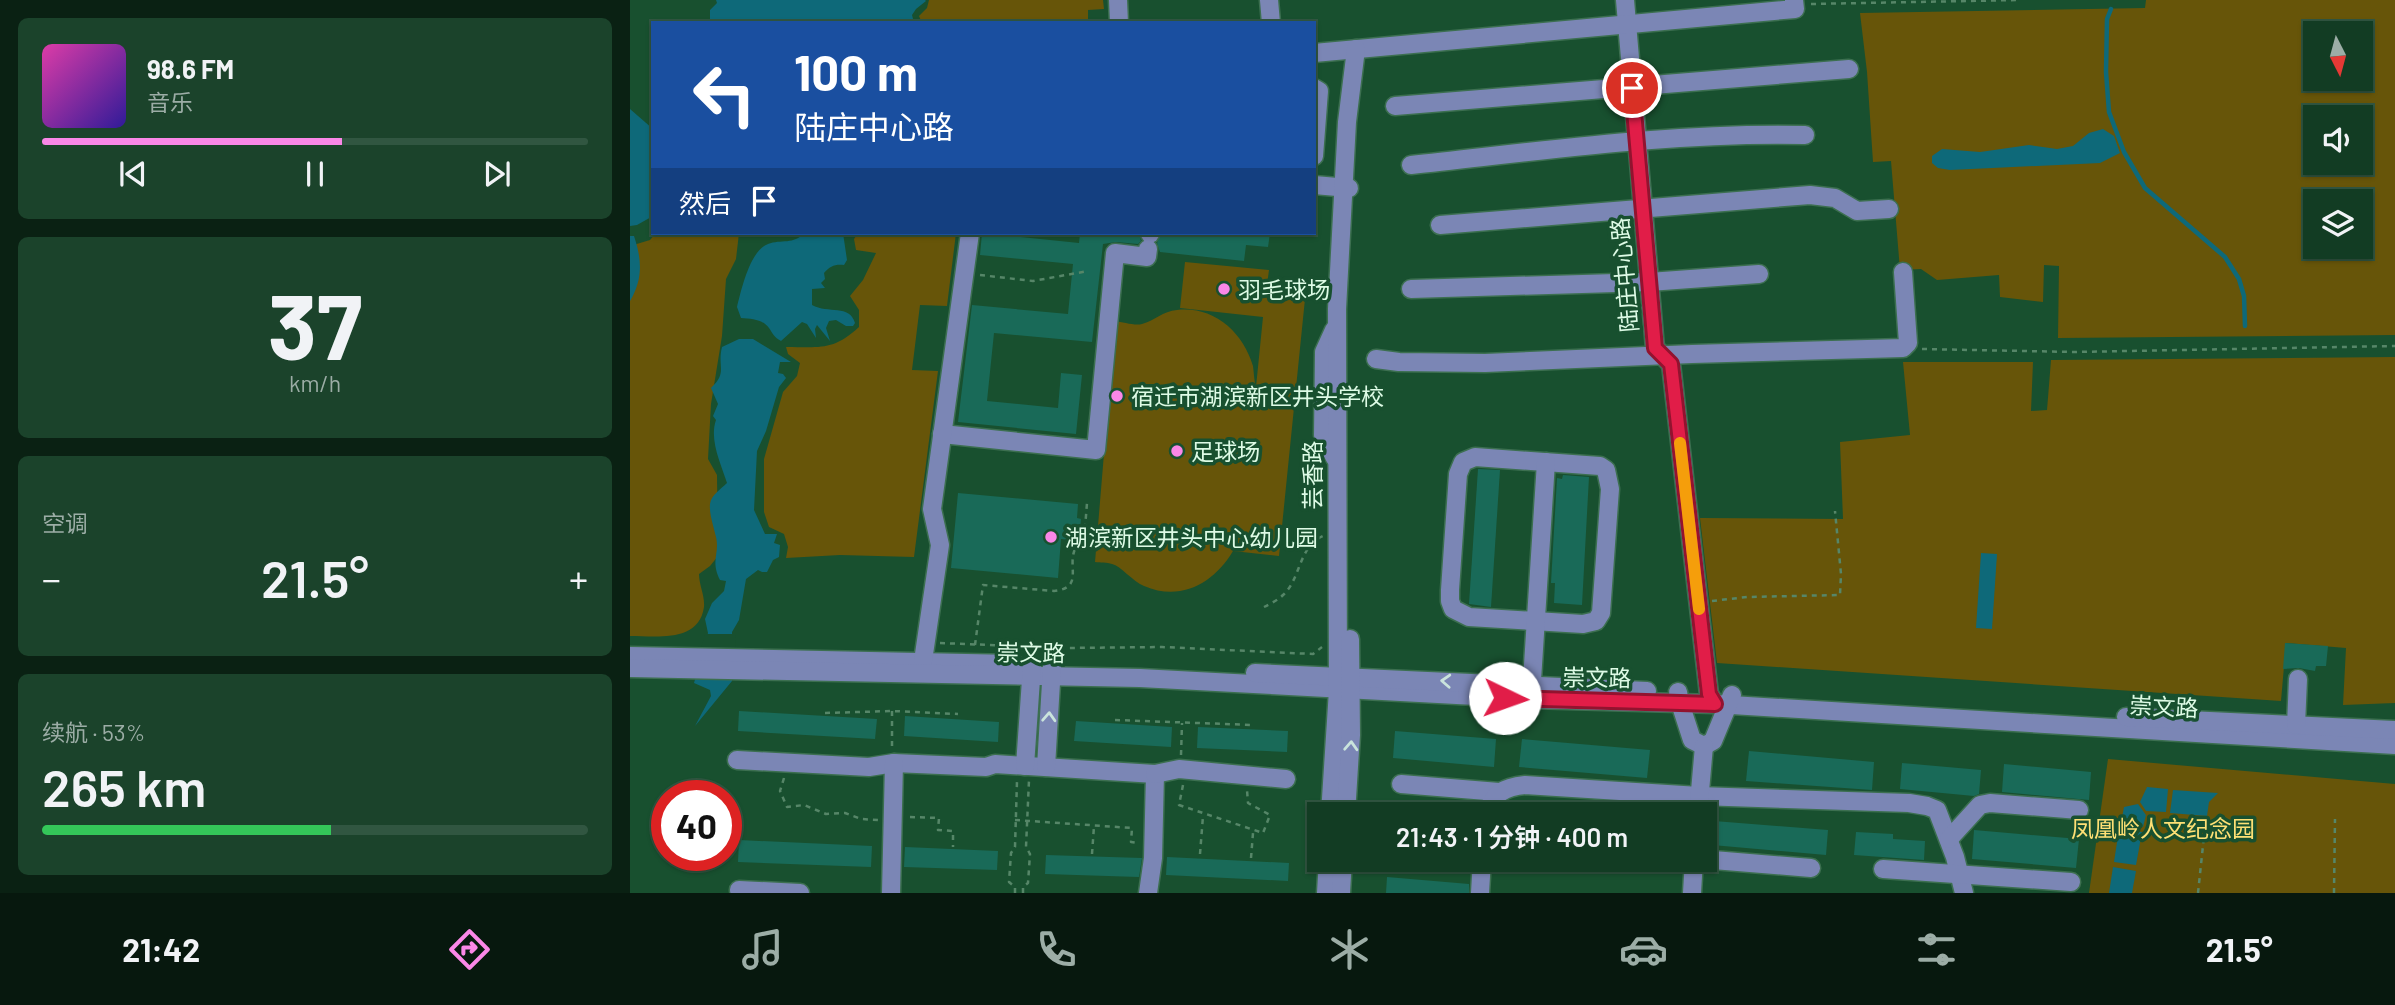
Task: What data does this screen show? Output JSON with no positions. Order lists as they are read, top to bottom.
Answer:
{
  "streets": {
    "street": ["陆庄中心路", "芸香路", "崇文路"]
  },
  "crossings": [
    ["陆庄中心路", "崇文路"],
    ["芸香路", "崇文路"]
  ],
  "parks": ["凤凰岭人文纪念园"],
  "places": [
    "羽毛球场",
    "宿迁市湖滨新区井头学校",
    "足球场",
    "湖滨新区井头中心幼儿园"
  ],
  "north": "bottom",
  "page": {
    "turn": ["100 m", "陆庄中心路"],
    "song": ["98.6 FM", "音乐"],
    "then": "然后",
    "tile": [
      ["37", "km/h"],
      "空调",
      ["续航 · 53%", "265 km"]
    ],
    "heat": ["−", "21.5°", "+"],
    "limit": "40",
    "trip": "21:43 · 1 分钟 · 400 m",
    "tabs": ["21:42", "21.5°"]
  }
}
